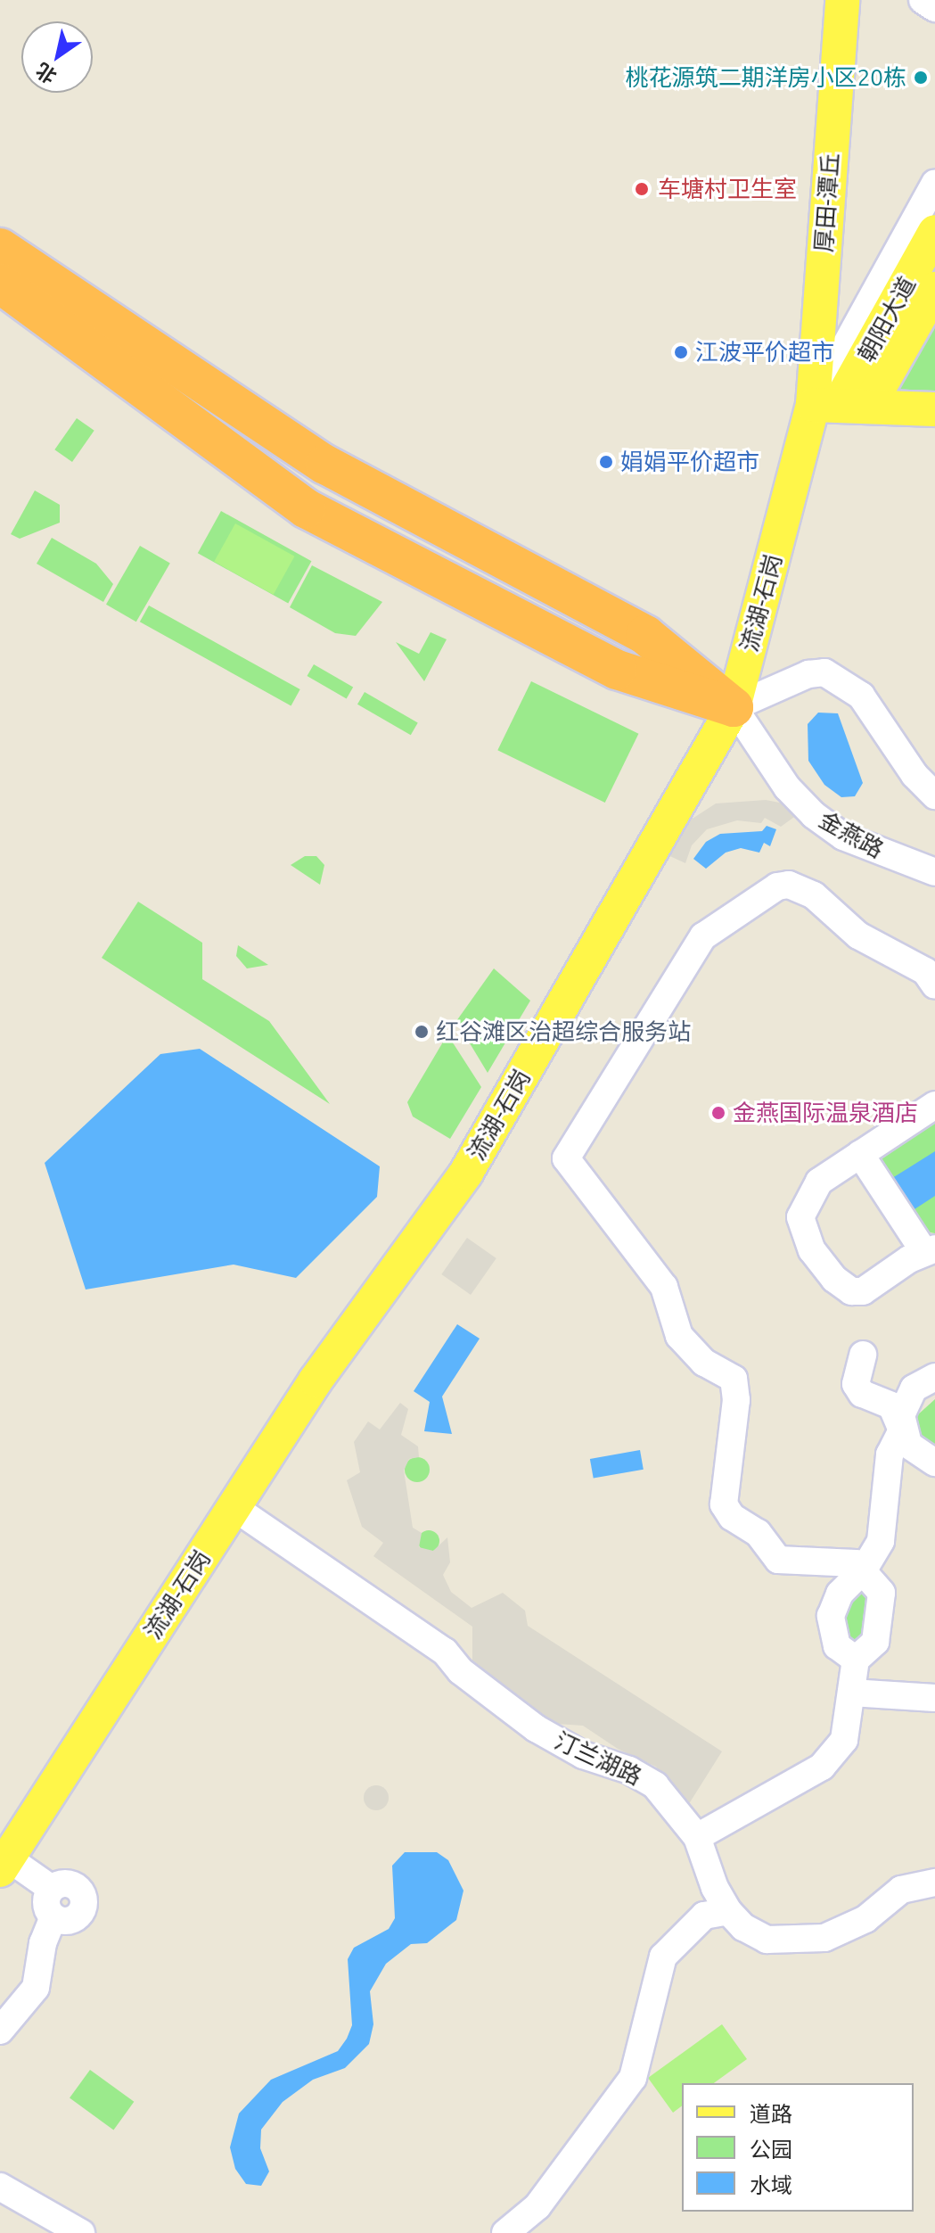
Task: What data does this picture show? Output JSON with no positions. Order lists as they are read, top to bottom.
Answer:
{
  "streets": {
    "main road": ["厚田-潭丘", "朝阳大道", "流湖-石岗"],
    "street": ["金燕路", "汀兰湖路"]
  },
  "crossings": [
    ["厚田-潭丘", "朝阳大道"],
    ["厚田-潭丘", "流湖-石岗"],
    ["朝阳大道", "流湖-石岗"],
    ["流湖-石岗", "金燕路"],
    ["流湖-石岗", "汀兰湖路"]
  ],
  "places": [
    "桃花源筑二期洋房小区20栋",
    "车塘村卫生室",
    "江波平价超市",
    "娟娟平价超市",
    "红谷滩区治超综合服务站",
    "金燕国际温泉酒店"
  ],
  "legend": ["道路", "公园", "水域"],
  "north": "bottom left"
}
